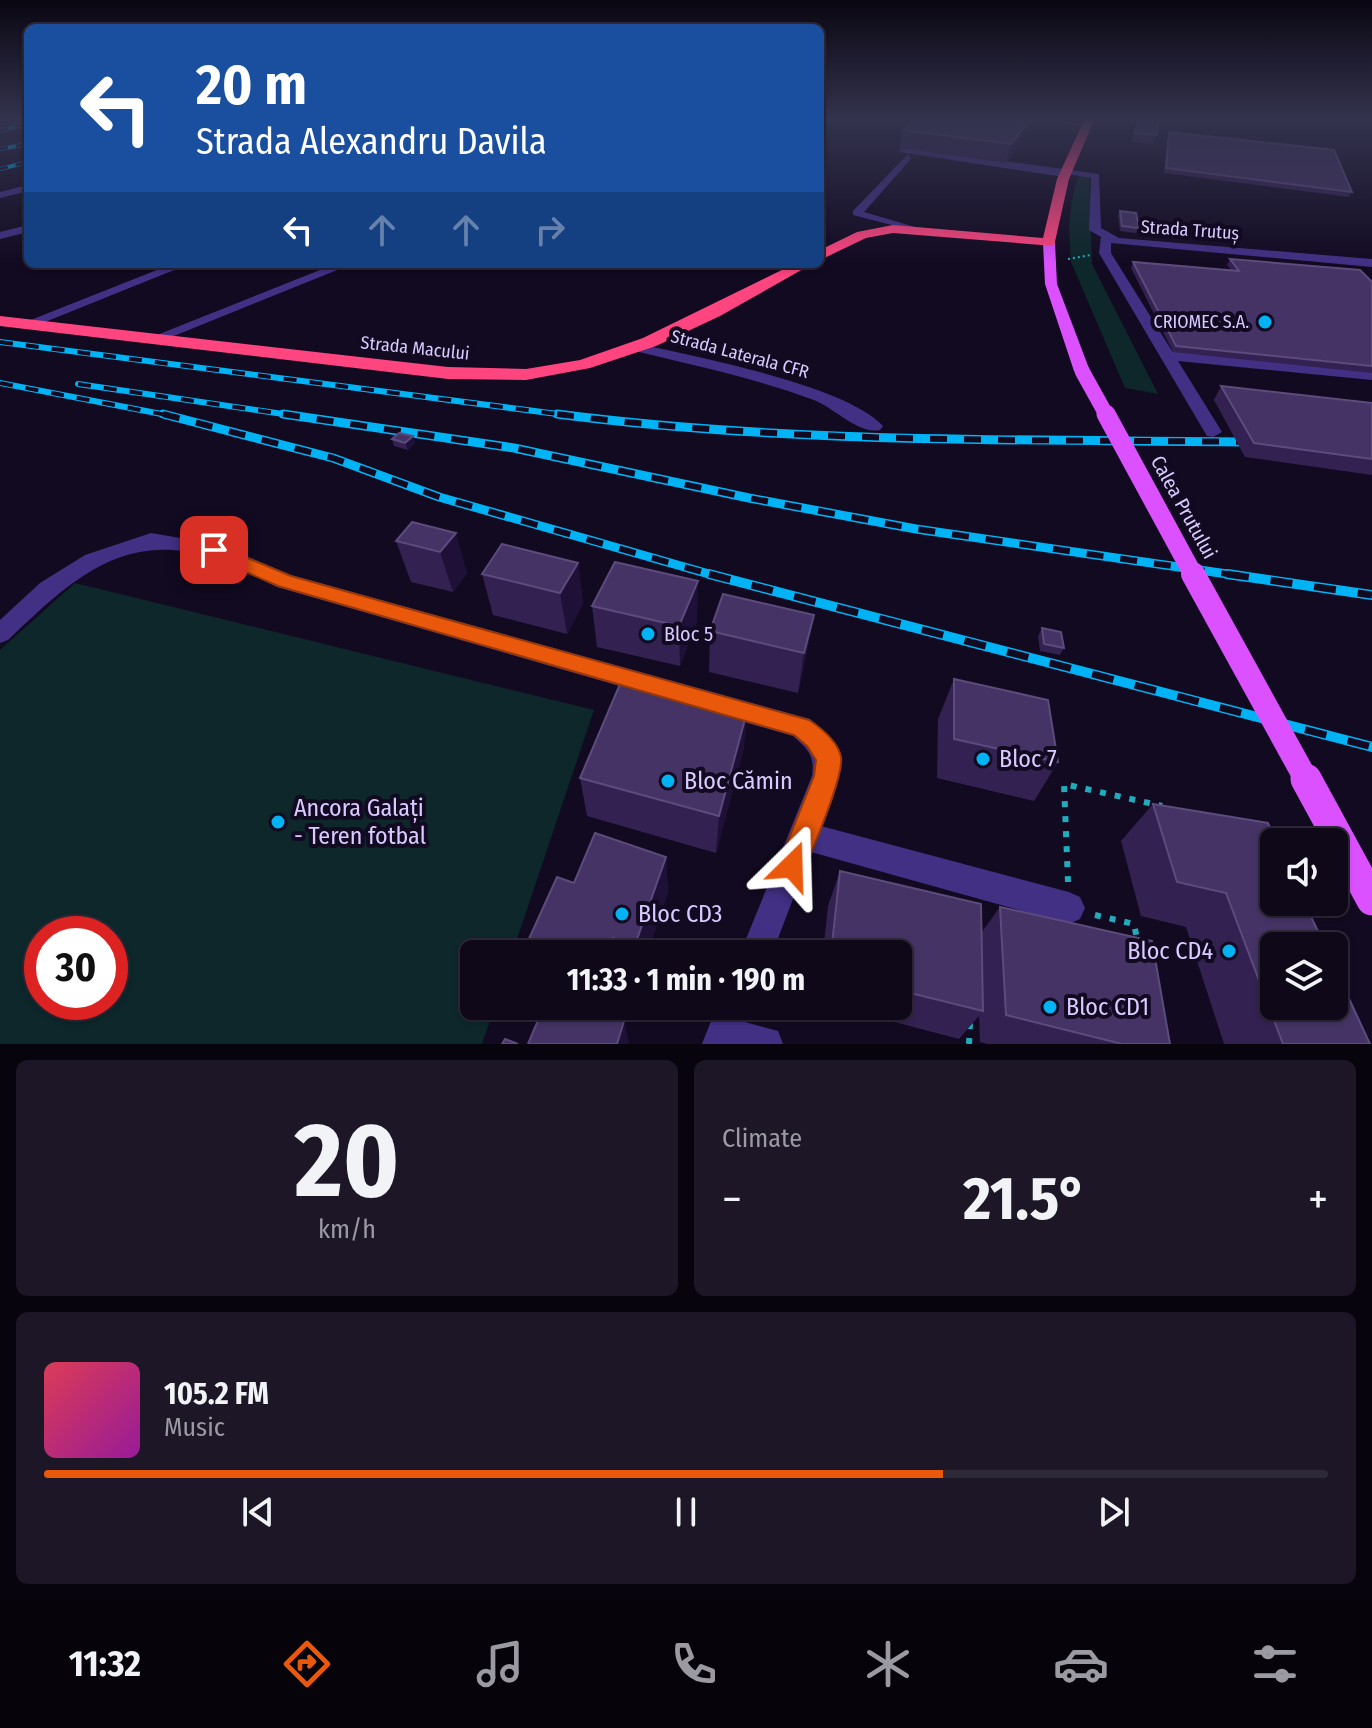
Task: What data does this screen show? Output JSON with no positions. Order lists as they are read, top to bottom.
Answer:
{
  "streets": {
    "highway": ["Strada Macului", "Calea Prutului"],
    "street": ["Strada Trutuș", "Strada Laterala CFR"]
  },
  "crossings": [
    ["Strada Macului", "Strada Laterala CFR"]
  ],
  "places": [
    "CRIOMEC S.A.",
    "Bloc 5",
    "Bloc 7",
    "Bloc Cămin",
    "Ancora Galați - Teren fotbal",
    "Bloc CD3",
    "Bloc CD4",
    "Bloc CD1"
  ],
  "page": {
    "turn": ["20 m", "Strada Alexandru Davila"],
    "limit": "30",
    "trip": "11:33 · 1 min · 190 m",
    "tile": [
      ["20", "km/h"],
      "Climate"
    ],
    "heat": ["−", "21.5°", "+"],
    "song": ["105.2 FM", "Music"],
    "tabs": "11:32"
  }
}
